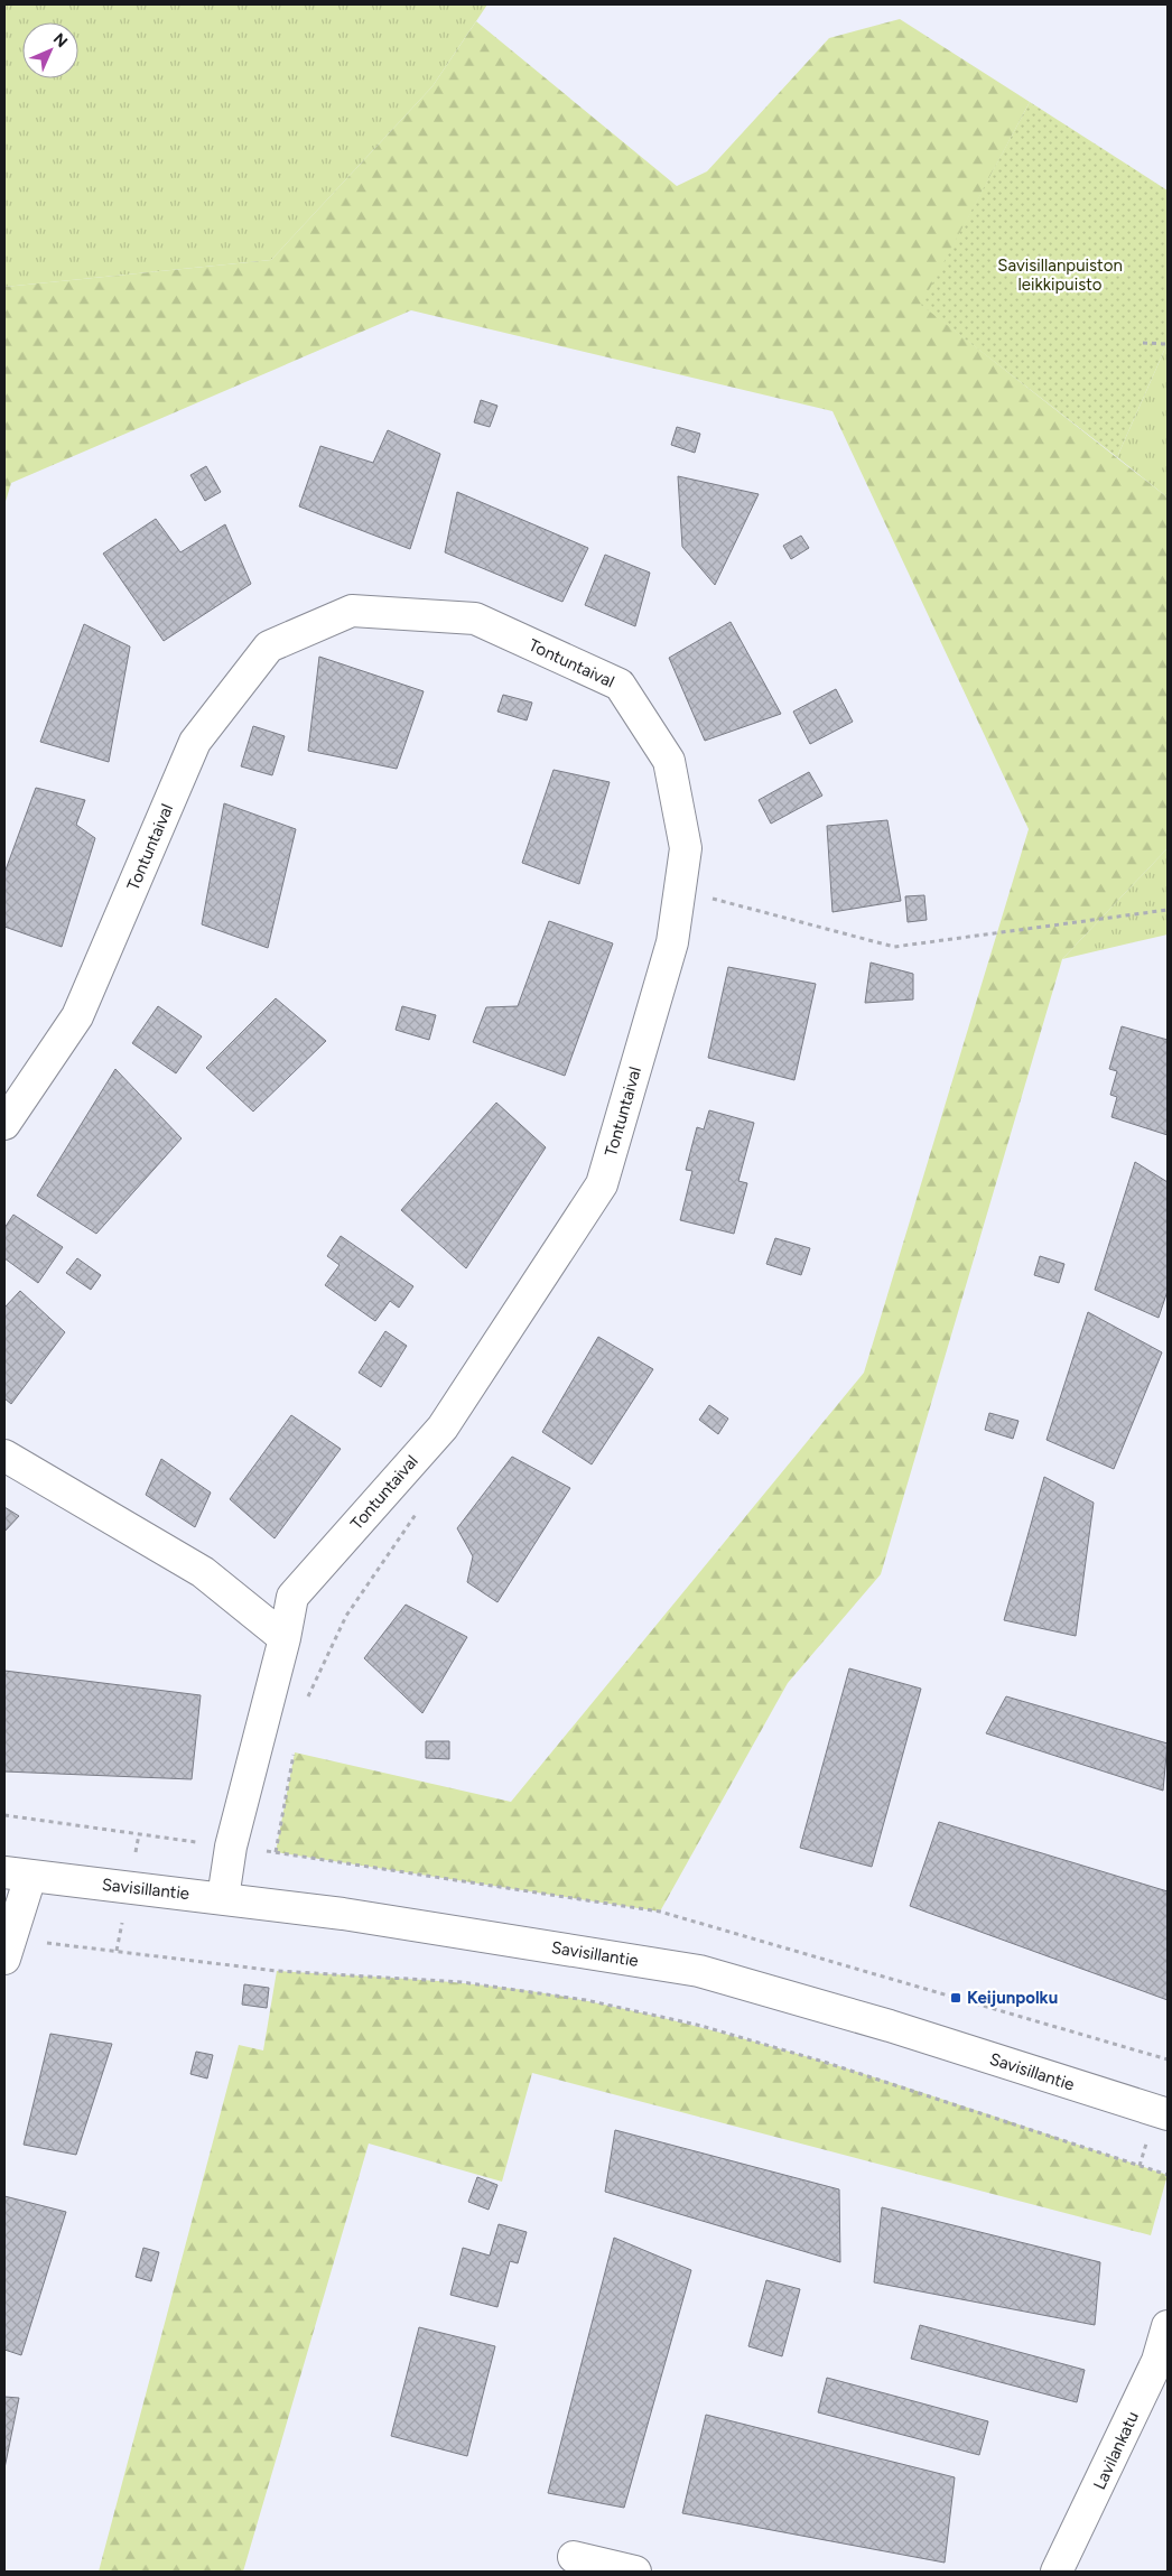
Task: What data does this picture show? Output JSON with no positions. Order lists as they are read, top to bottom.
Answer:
{
  "streets": {
    "street": ["Tontuntaival", "Savisillantie", "Lavilankatu"]
  },
  "crossings": [
    ["Tontuntaival", "Savisillantie"]
  ],
  "parks": ["Savisillanpuiston leikkipuisto"],
  "places": {
    "transit": ["Keijunpolku"]
  },
  "north": "top right"
}
